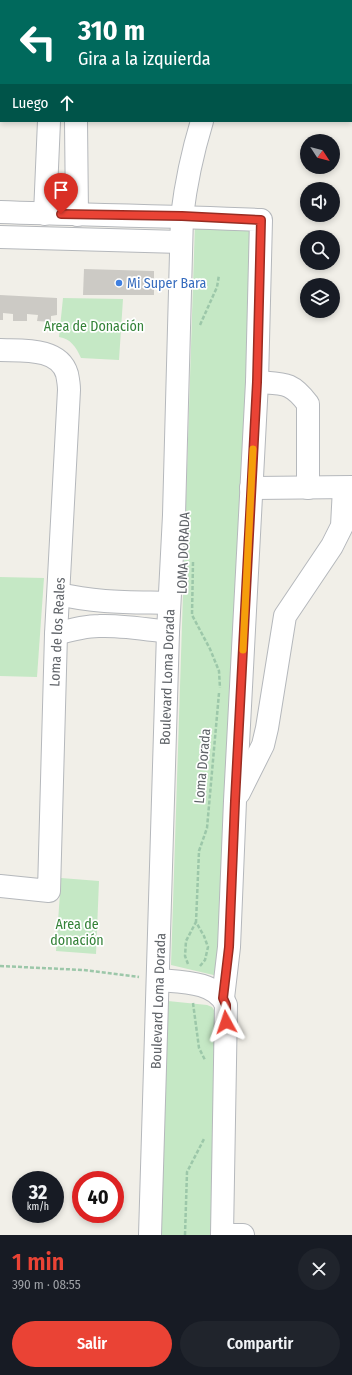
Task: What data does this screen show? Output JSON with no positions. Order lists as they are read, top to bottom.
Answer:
{
  "streets": {
    "street": ["Loma de los Reales", "Boulevard Loma Dorada"],
    "path": ["LOMA DORADA", "Loma Dorada"]
  },
  "crossings": [
    ["LOMA DORADA", "Loma Dorada"]
  ],
  "parks": ["Area de Donación", "Area de donación"],
  "places": ["Mi Super Bara"],
  "north": "bottom right",
  "page": {
    "turn": ["310 m", "Gira a la izquierda"],
    "then": "Luego",
    "speed": "32 km/h",
    "limit": "40",
    "heading": ["1 min", "390 m · 08:55"],
    "buttons": ["Salir", "Compartir"]
  }
}
